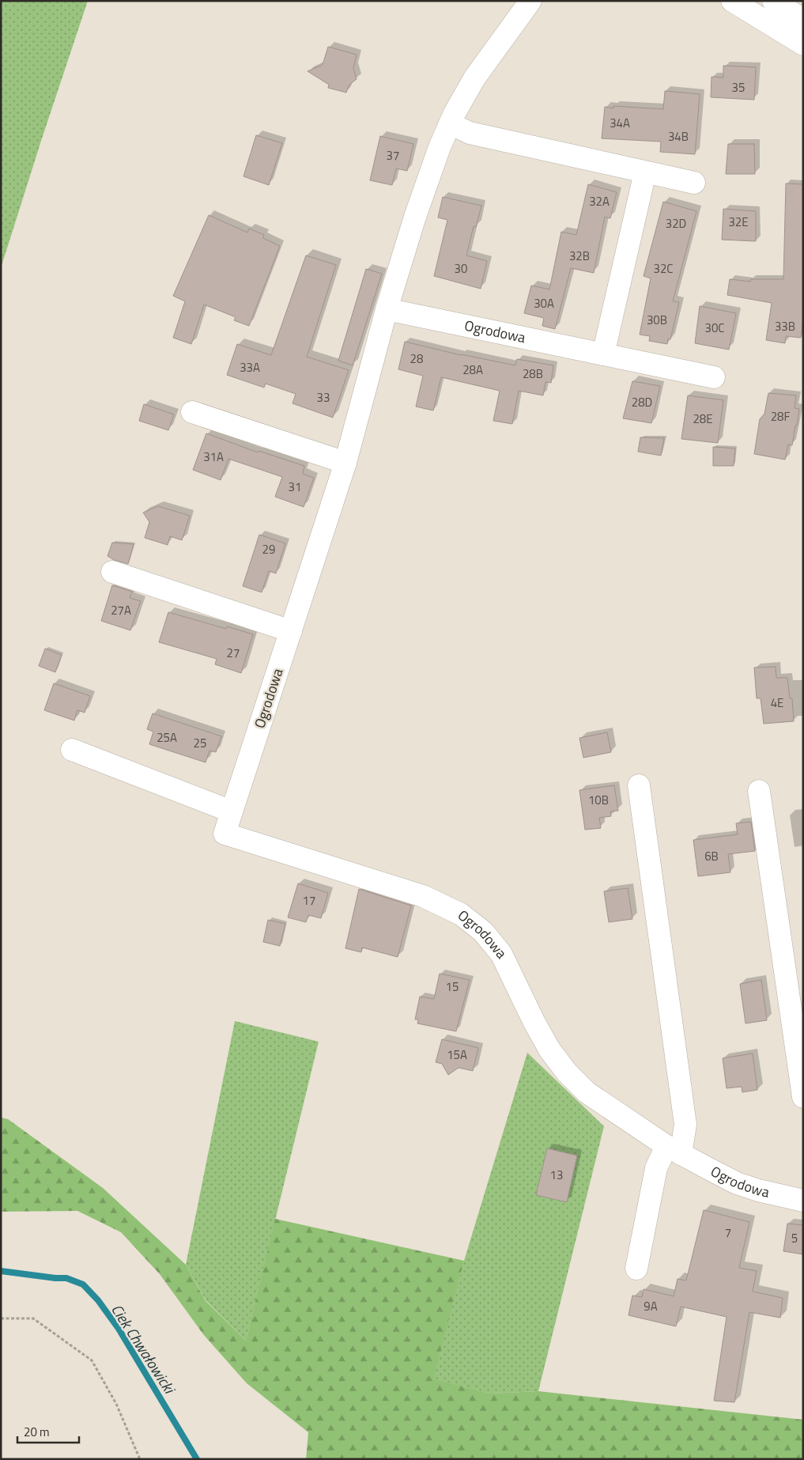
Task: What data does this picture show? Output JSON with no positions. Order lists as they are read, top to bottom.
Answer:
{
  "streets": {
    "street": ["Ogrodowa"]
  },
  "water": ["Ciek Chwałowicki"],
  "house_numbers": [
    "35",
    "34A",
    "34B",
    "37",
    "32A",
    "32E",
    "32D",
    "32B",
    "30",
    "32C",
    "30A",
    "30B",
    "33B",
    "30C",
    "28",
    "33A",
    "28A",
    "28B",
    "33",
    "28D",
    "28F",
    "28E",
    "31A",
    "31",
    "29",
    "27A",
    "27",
    "4E",
    "25A",
    "25",
    "10B",
    "6B",
    "17",
    "15",
    "15A",
    "13",
    "7",
    "5",
    "9A"
  ],
  "scale_bar": "20 m"
}
